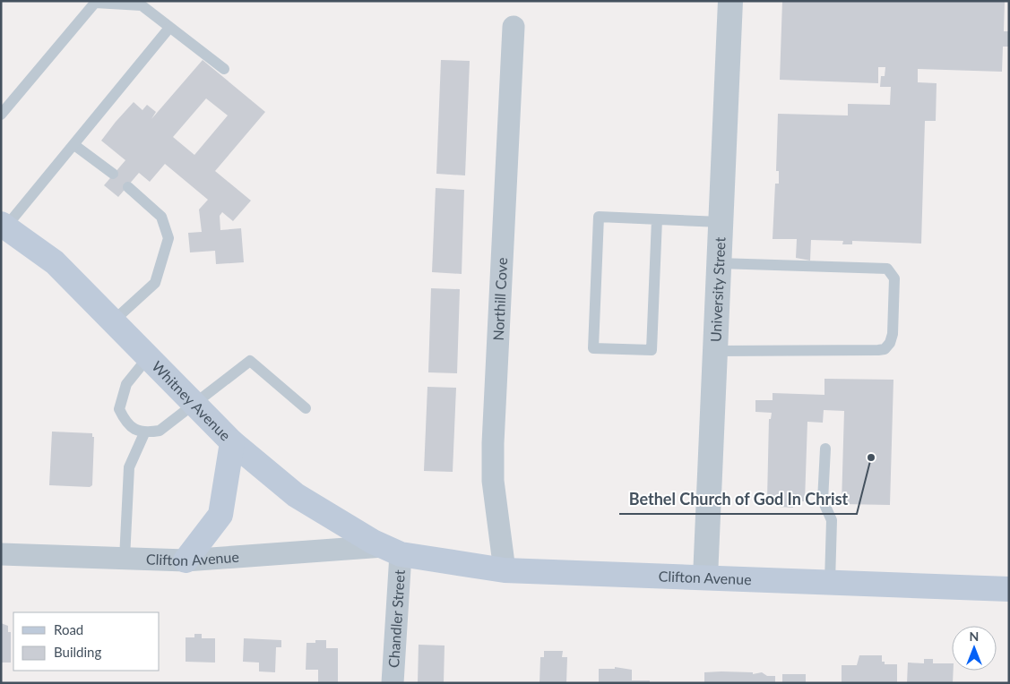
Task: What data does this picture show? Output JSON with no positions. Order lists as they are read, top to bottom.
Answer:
{
  "streets": {
    "main road": ["Whitney Avenue", "Clifton Avenue"],
    "street": ["University Street", "Northill Cove", "Chandler Street"]
  },
  "crossings": [
    ["University Street", "Clifton Avenue"],
    ["Northill Cove", "Clifton Avenue"],
    ["Whitney Avenue", "Clifton Avenue"],
    ["Whitney Avenue", "Chandler Street"],
    ["Clifton Avenue", "Chandler Street"]
  ],
  "places": ["Bethel Church of God In Christ"],
  "legend": ["Road", "Building"],
  "north": "top"
}
